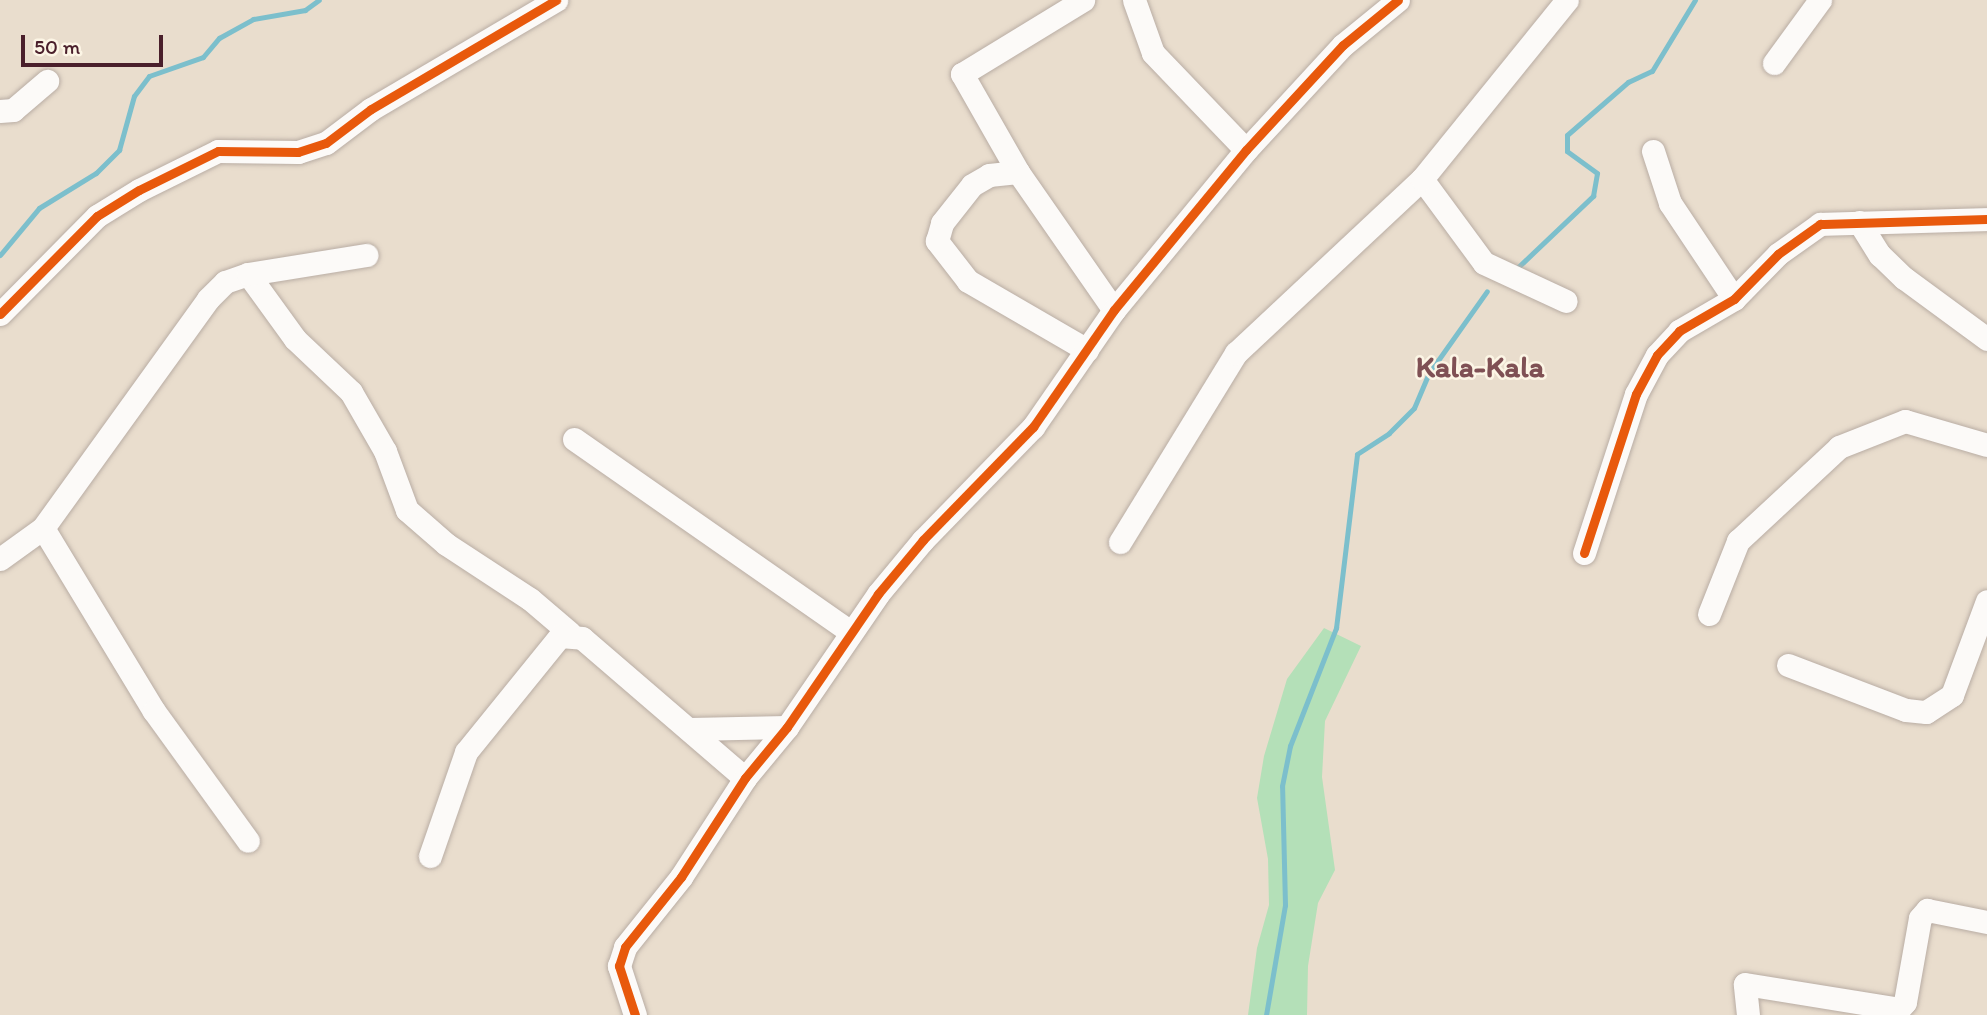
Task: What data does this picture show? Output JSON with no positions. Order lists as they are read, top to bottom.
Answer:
{
  "districts": ["Kala-Kala"],
  "scale_bar": "50 m"
}
